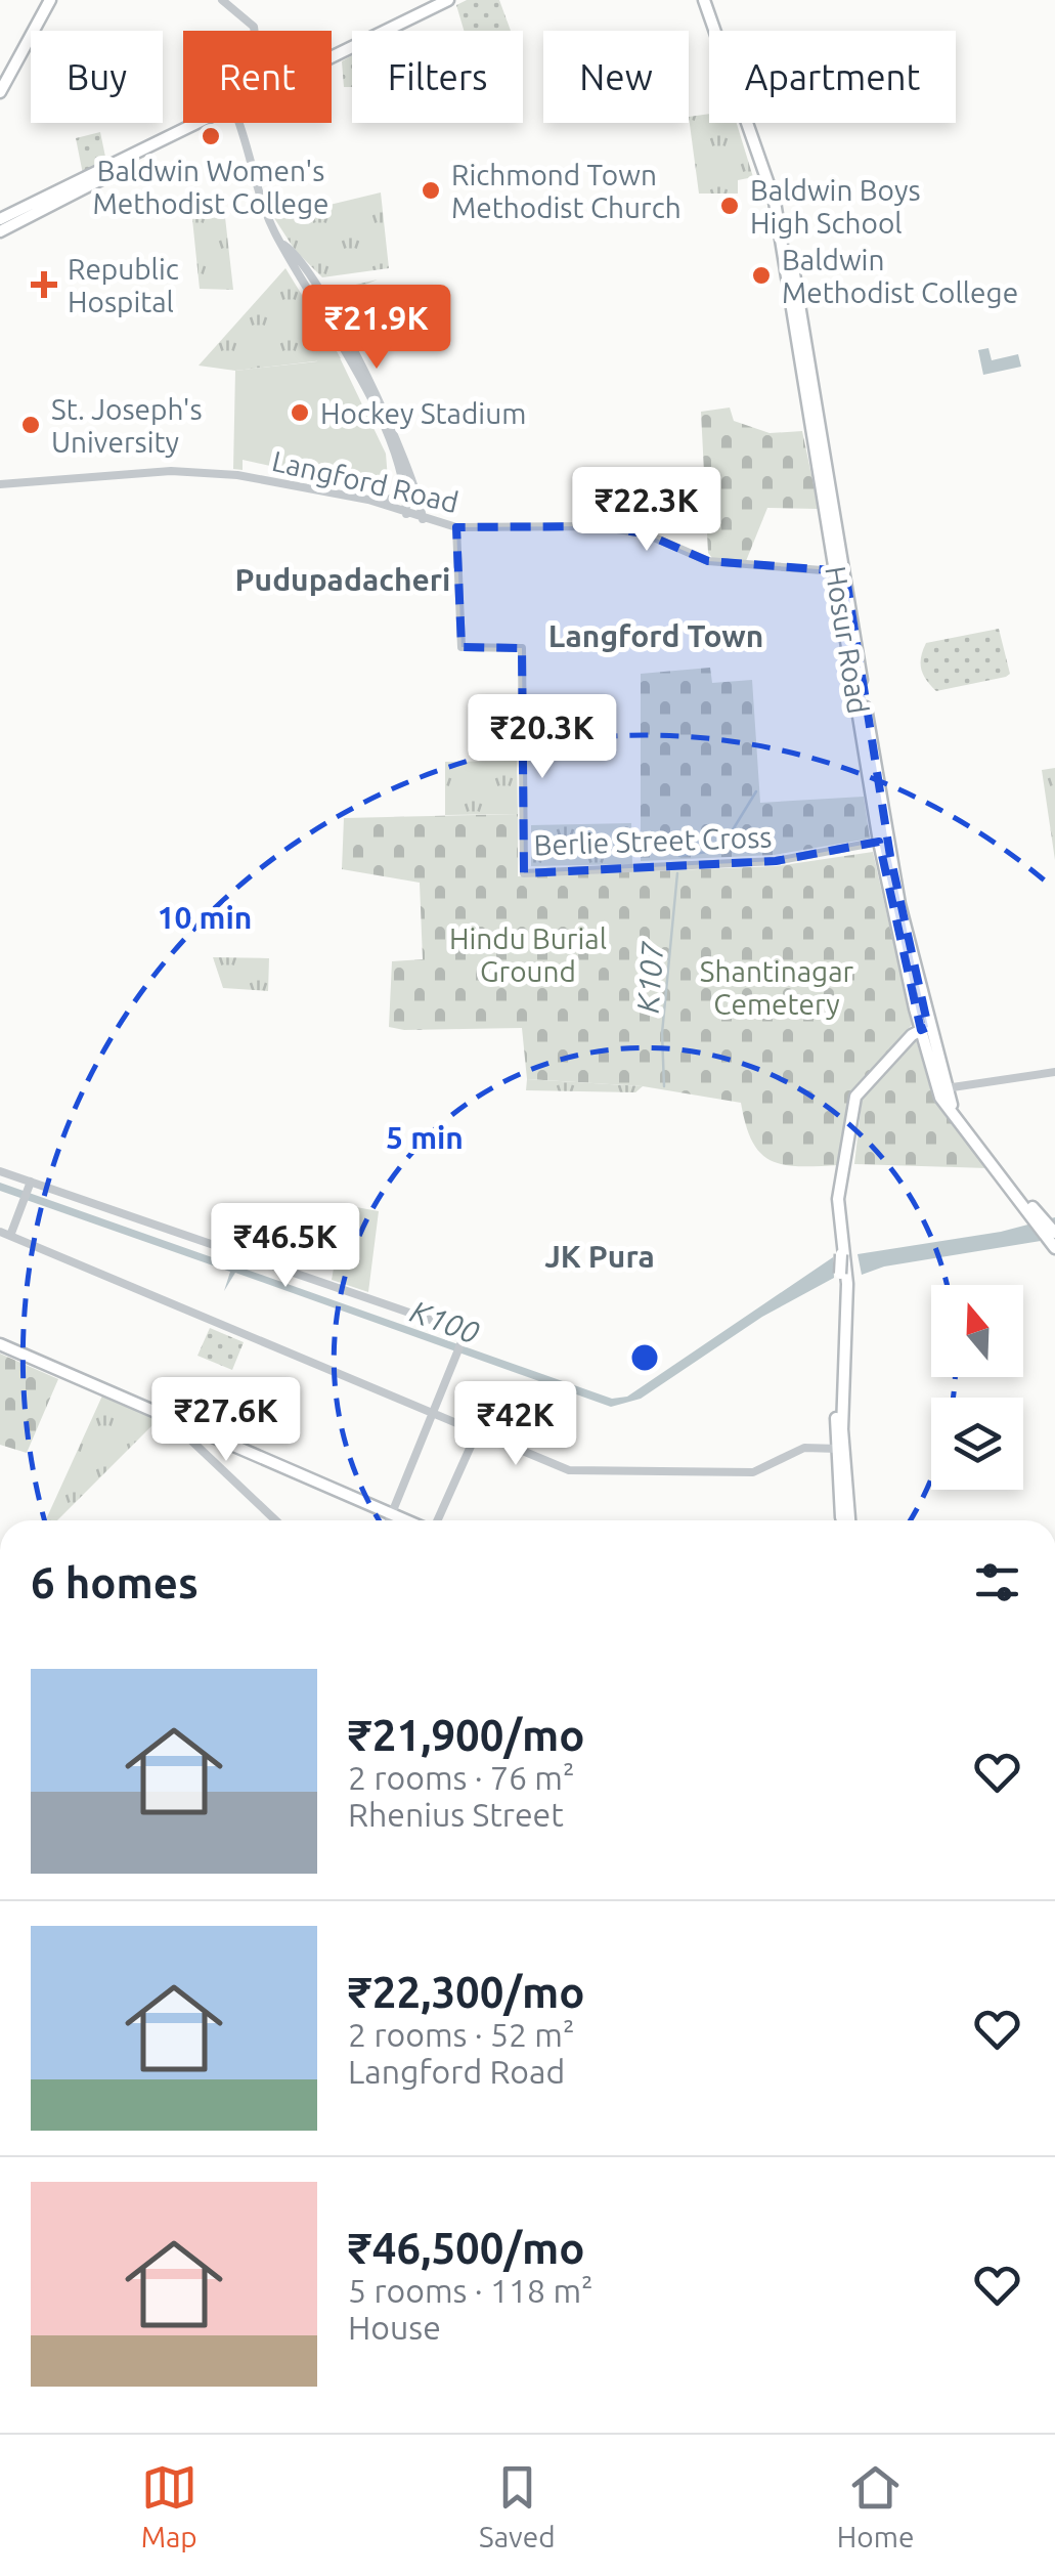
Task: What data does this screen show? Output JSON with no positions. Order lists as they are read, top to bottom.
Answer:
{
  "streets": {
    "main road": ["Hosur Road"],
    "street": ["Langford Road", "Berlie Street Cross"]
  },
  "crossings": [
    ["Langford Road", "Hosur Road"],
    ["Langford Road", "Berlie Street Cross"],
    ["Hosur Road", "Berlie Street Cross"]
  ],
  "districts": ["Pudupadacheri", "Langford Town", "JK Pura"],
  "water": ["K107", "K100"],
  "parks": ["Hindu Burial Ground", "Shantinagar Cemetery"],
  "places": {
    "other": [
      "Baldwin Women's Methodist College",
      "Richmond Town Methodist Church",
      "Baldwin Boys High School",
      "Baldwin Methodist College",
      "Hockey Stadium",
      "St. Joseph's University"
    ],
    "health": ["Republic Hospital"]
  },
  "north": "top",
  "page": {
    "chip": [
      "Buy",
      "Rent",
      "Filters",
      "New",
      "Apartment"
    ],
    "price": [
      "₹21.9K",
      "₹22.3K",
      "₹20.3K",
      "₹46.5K",
      "₹27.6K",
      "₹42K"
    ],
    "heading": "6 homes",
    "list": [
      {
        "name": "₹21,900/mo",
        "note": "2 rooms · 76 m² · Rhenius Street"
      },
      {
        "name": "₹22,300/mo",
        "note": "2 rooms · 52 m² · Langford Road"
      },
      {
        "name": "₹46,500/mo",
        "note": "5 rooms · 118 m² · House"
      }
    ],
    "tabs": ["Map", "Saved", "Home"]
  },
  "rings": ["10 min", "5 min"]
}
